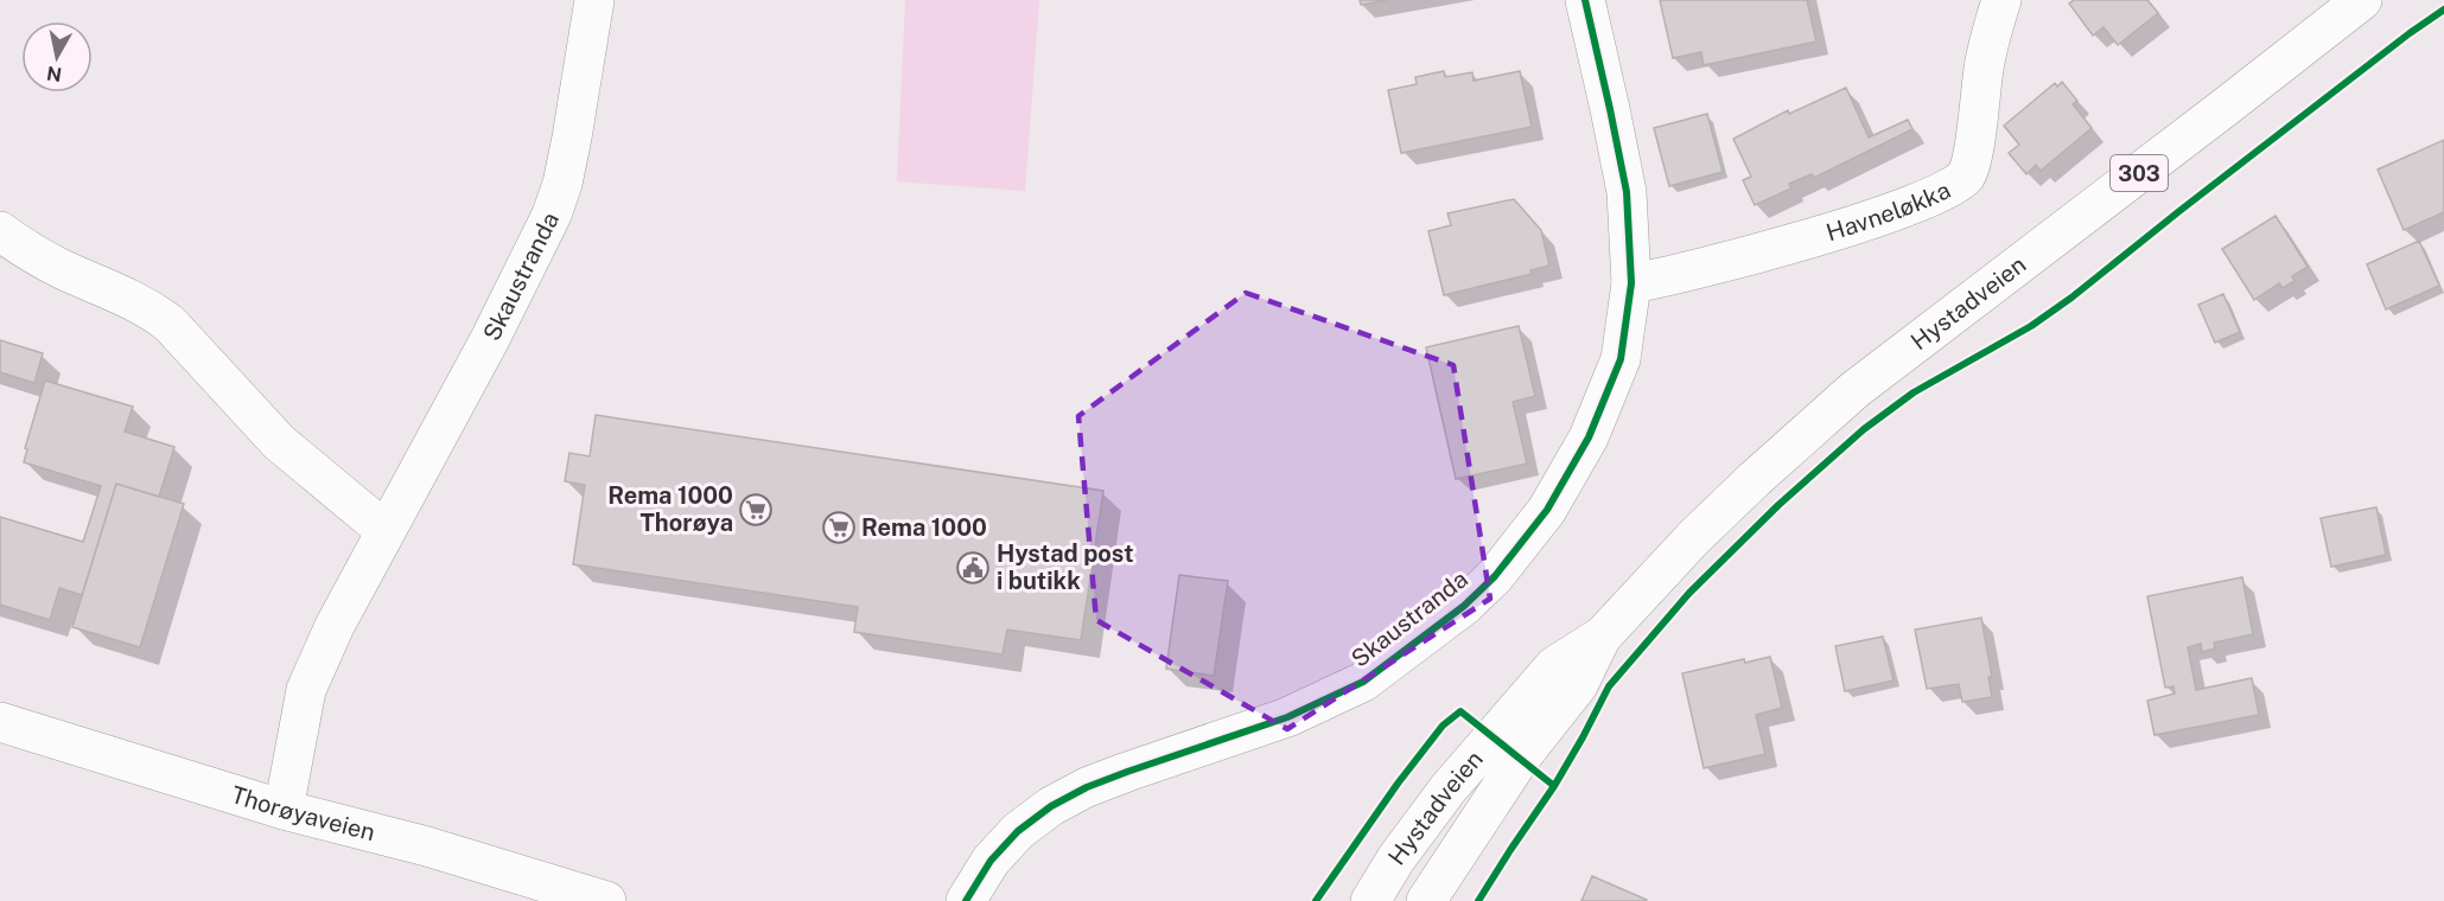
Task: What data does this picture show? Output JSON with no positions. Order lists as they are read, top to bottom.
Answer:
{
  "streets": {
    "street": [
      "303",
      "Havneløkka",
      "Skaustranda",
      "Hystadveien",
      "Thorøyaveien"
    ]
  },
  "crossings": [
    ["Havneløkka", "Skaustranda"],
    ["Skaustranda", "Thorøyaveien"]
  ],
  "places": {
    "supermarket": ["Rema 1000 Thorøya", "Rema 1000"],
    "public building": ["Hystad post i butikk"]
  },
  "north": "bottom"
}
